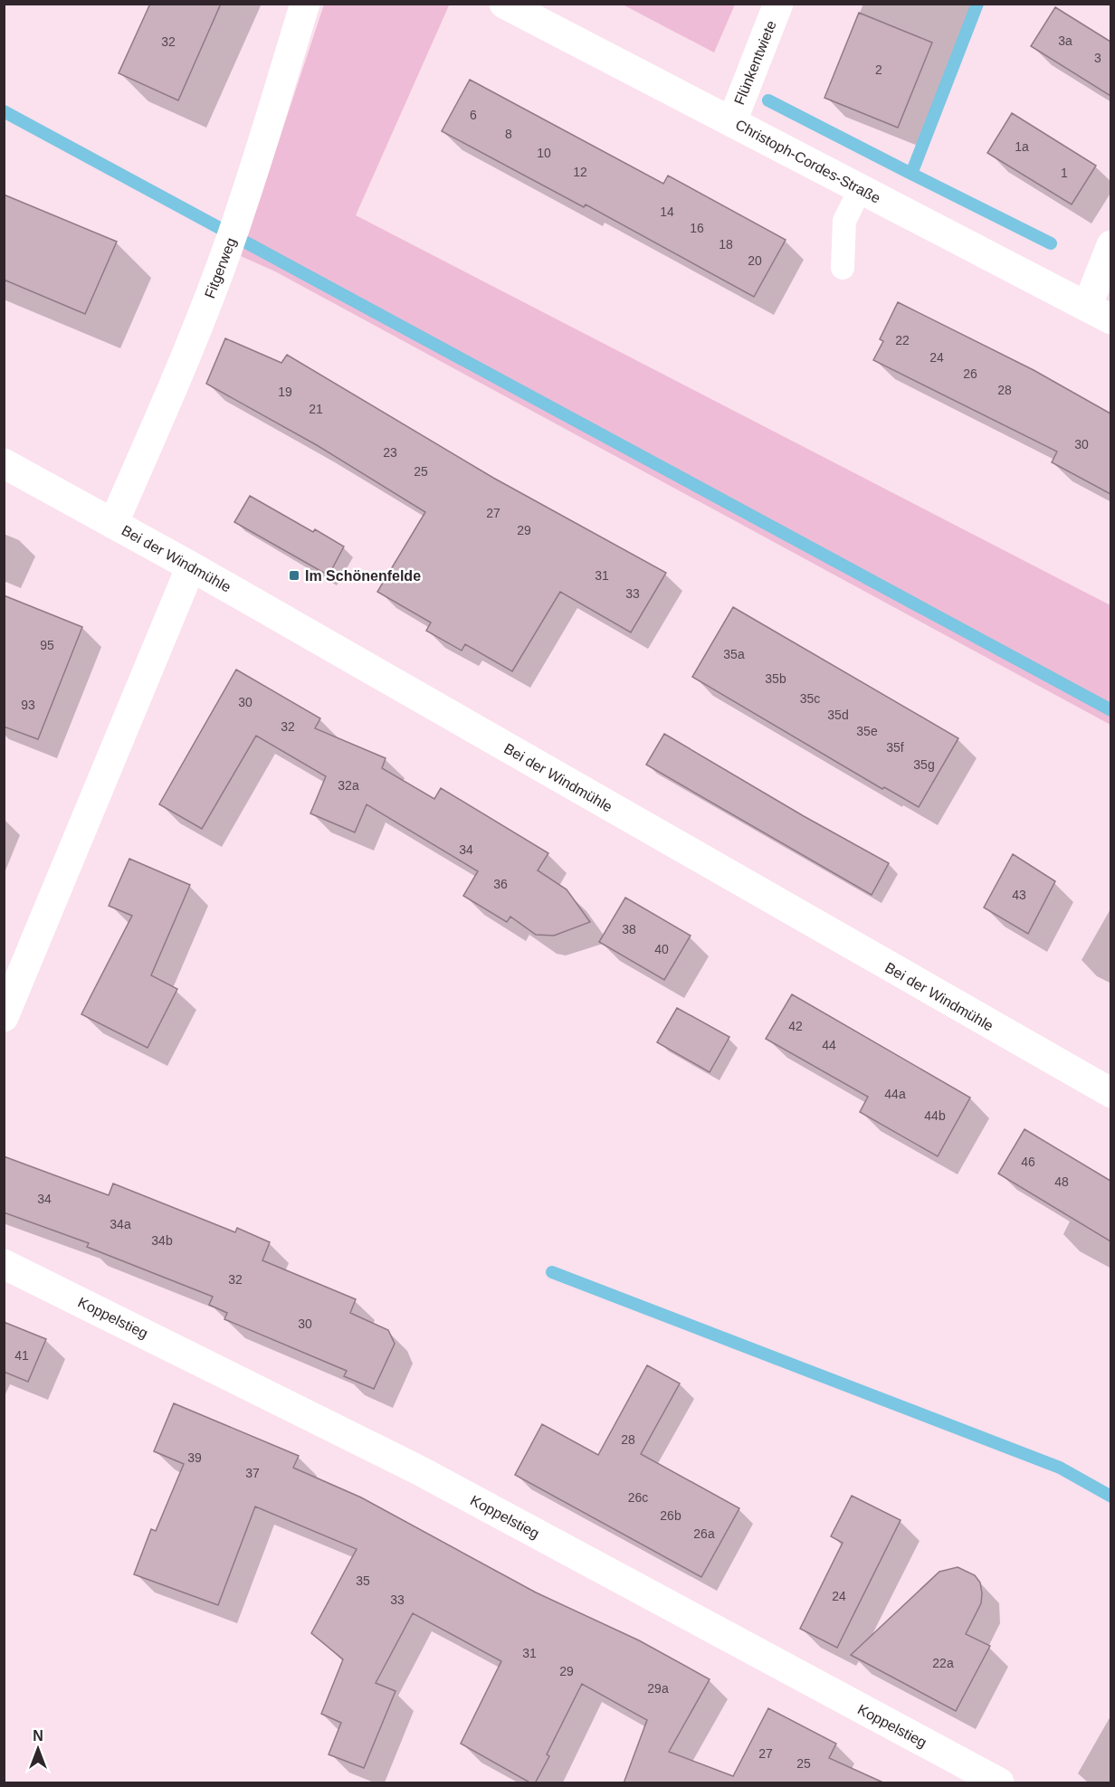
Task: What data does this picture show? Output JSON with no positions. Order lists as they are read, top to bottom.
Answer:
{
  "streets": {
    "street": [
      "Flünkentwiete",
      "Christoph-Cordes-Straße",
      "Fitgerweg",
      "Bei der Windmühle",
      "Koppelstieg"
    ]
  },
  "crossings": [
    ["Flünkentwiete", "Christoph-Cordes-Straße"],
    ["Fitgerweg", "Bei der Windmühle"]
  ],
  "places": {
    "transit": ["Im Schönenfelde"]
  },
  "house_numbers": [
    "3a",
    "32",
    "3",
    "2",
    "6",
    "8",
    "1a",
    "10",
    "12",
    "1",
    "14",
    "16",
    "18",
    "20",
    "22",
    "24",
    "26",
    "28",
    "19",
    "21",
    "30",
    "23",
    "25",
    "27",
    "29",
    "31",
    "33",
    "95",
    "35a",
    "35b",
    "35c",
    "30",
    "93",
    "35d",
    "32",
    "35e",
    "35f",
    "35g",
    "32a",
    "34",
    "36",
    "43",
    "38",
    "40",
    "42",
    "44",
    "44a",
    "44b",
    "46",
    "48",
    "34",
    "34a",
    "34b",
    "32",
    "30",
    "41",
    "28",
    "39",
    "37",
    "26c",
    "26b",
    "26a",
    "35",
    "24",
    "33",
    "31",
    "22a",
    "29",
    "29a",
    "27",
    "25"
  ],
  "north": "top"
}
